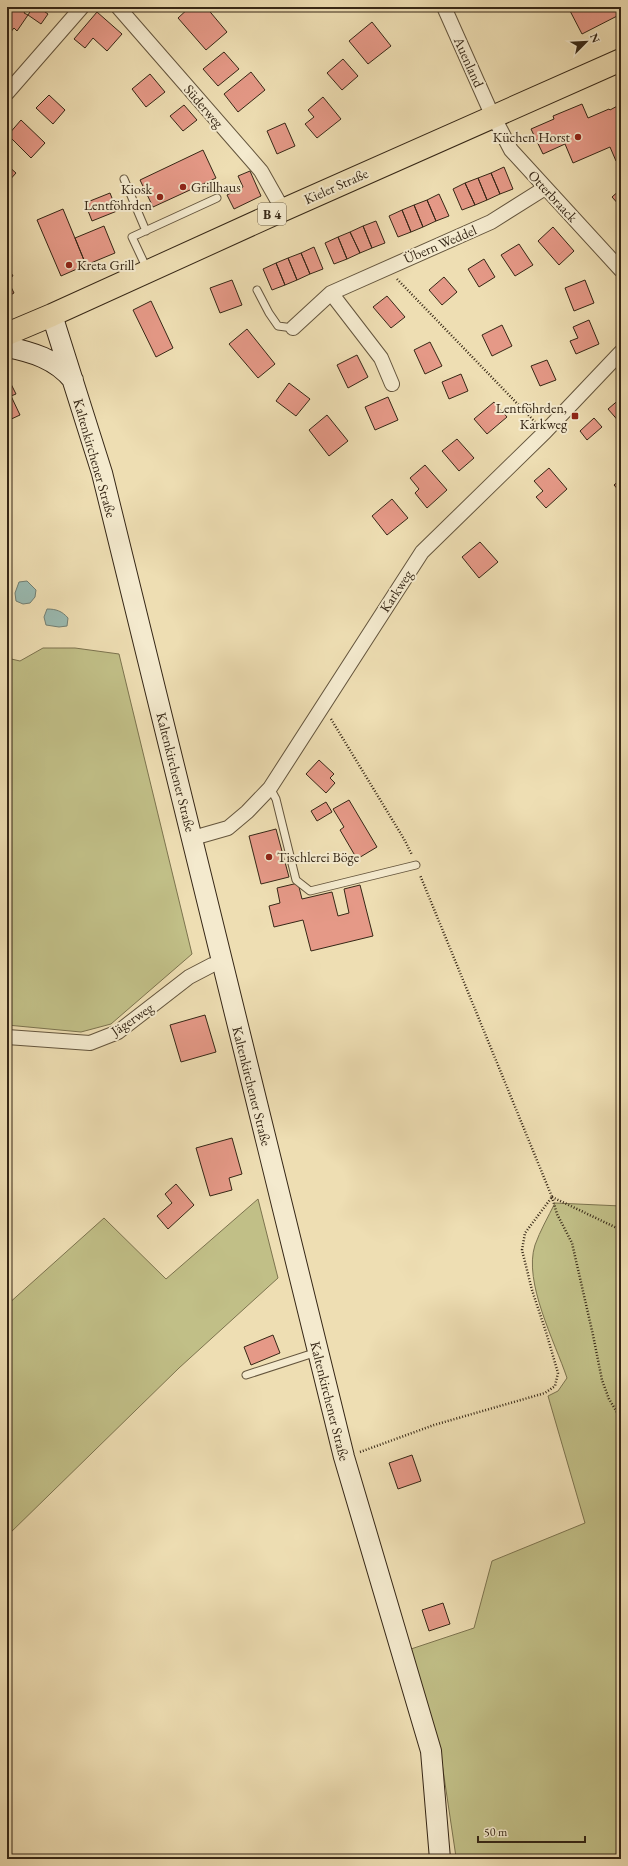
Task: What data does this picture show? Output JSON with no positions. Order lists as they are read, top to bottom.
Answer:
{
  "streets": {
    "main road": ["Kieler Straße", "B 4", "Kaltenkirchener Straße"],
    "street": [
      "Auenland",
      "Süderweg",
      "Otterbraack",
      "Übern Weddel",
      "Karkweg",
      "Jägerweg"
    ]
  },
  "crossings": [
    ["Auenland", "Kieler Straße"],
    ["Auenland", "Otterbraack"],
    ["Süderweg", "Kieler Straße"],
    ["Kieler Straße", "Otterbraack"],
    ["Kieler Straße", "Kaltenkirchener Straße"],
    ["Otterbraack", "Übern Weddel"],
    ["Kaltenkirchener Straße", "Karkweg"],
    ["Kaltenkirchener Straße", "Jägerweg"]
  ],
  "places": {
    "other": [
      "Küchen Horst",
      "Grillhaus",
      "Kiosk Lentföhrden",
      "Kreta Grill",
      "Tischlerei Böge"
    ],
    "transit": ["Lentföhrden, Karkweg"]
  },
  "scale_bar": "50 m",
  "north": "top right"
}
